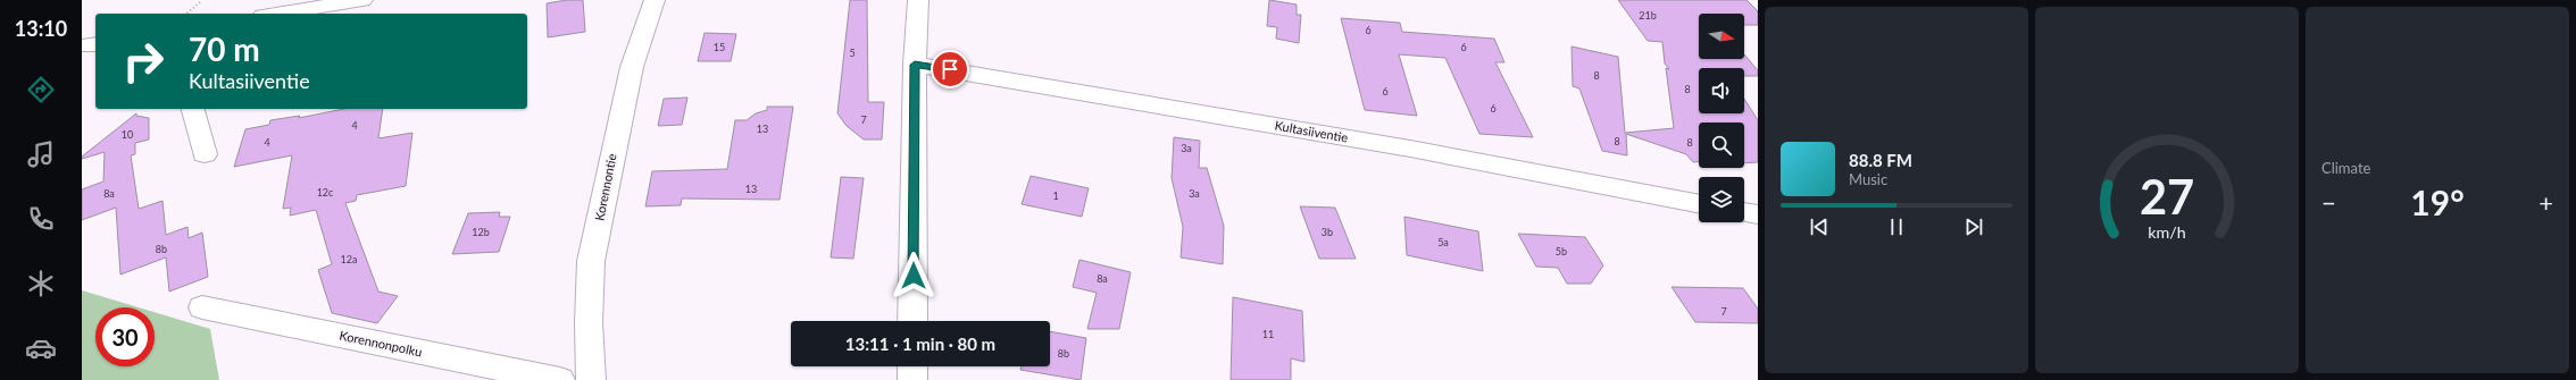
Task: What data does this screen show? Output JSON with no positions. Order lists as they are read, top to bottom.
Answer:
{
  "streets": {
    "street": ["Kultasiiventie", "Korennontie", "Korennonpolku"]
  },
  "house_numbers": [
    "21b",
    "6",
    "15",
    "6",
    "5",
    "8",
    "8",
    "6",
    "6",
    "7",
    "4",
    "13",
    "10",
    "8",
    "4",
    "8",
    "3a",
    "13",
    "12c",
    "8a",
    "3a",
    "1",
    "12b",
    "3b",
    "5a",
    "8b",
    "5b",
    "12a",
    "8a",
    "7",
    "11",
    "8b"
  ],
  "north": "right",
  "page": {
    "tabs": "13:10",
    "tile": "Climate",
    "turn": ["70 m", "Kultasiiventie"],
    "song": ["88.8 FM", "Music"],
    "heat": ["−", "19°", "+"],
    "limit": "30",
    "trip": "13:11 · 1 min · 80 m",
    "gauge": ["27", "km/h"]
  }
}
